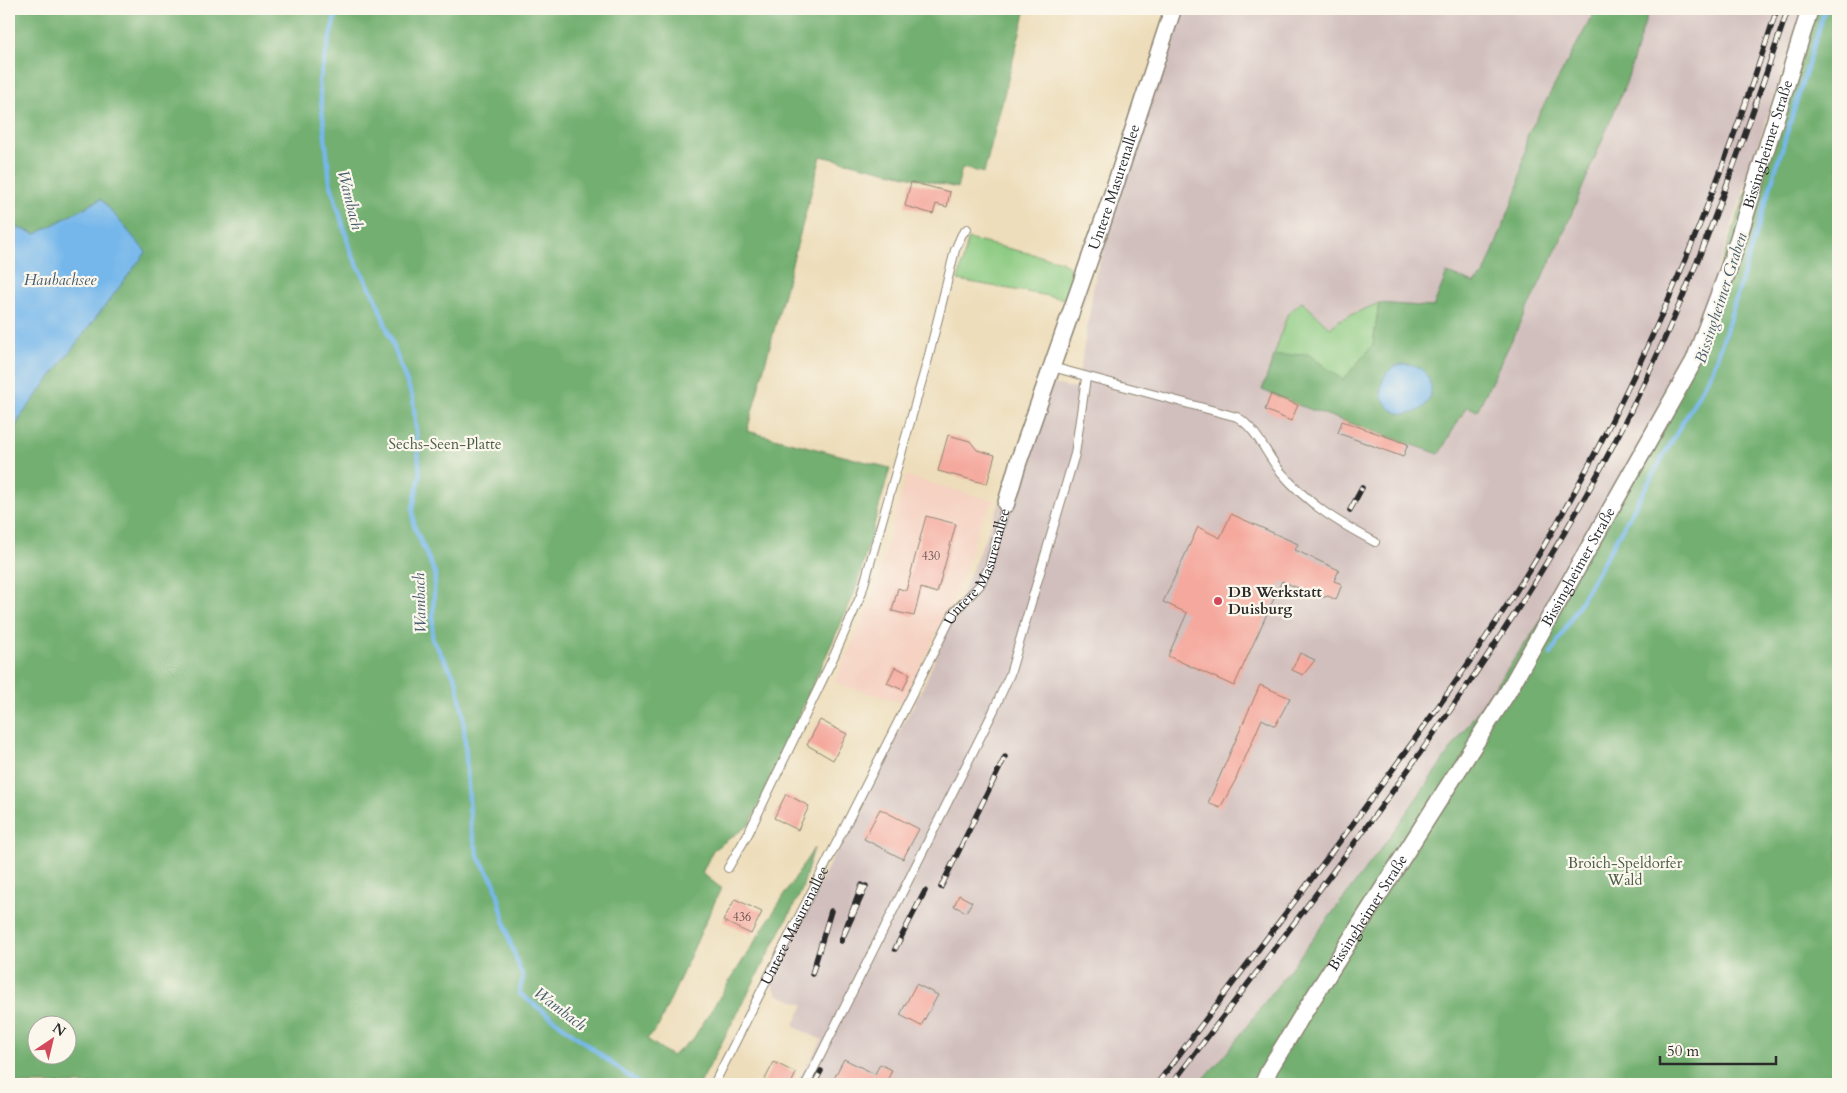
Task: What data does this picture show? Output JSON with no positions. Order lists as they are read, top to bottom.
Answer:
{
  "streets": {
    "street": ["Bissingheimer Straße", "Untere Masurenallee"]
  },
  "water": ["Wambach", "Haubachsee", "Bissingheimer Graben"],
  "parks": ["Sechs-Seen-Platte", "Broich-Speldorfer Wald"],
  "places": ["DB Werkstatt Duisburg"],
  "house_numbers": ["430", "436"],
  "scale_bar": "50 m",
  "north": "top right"
}
